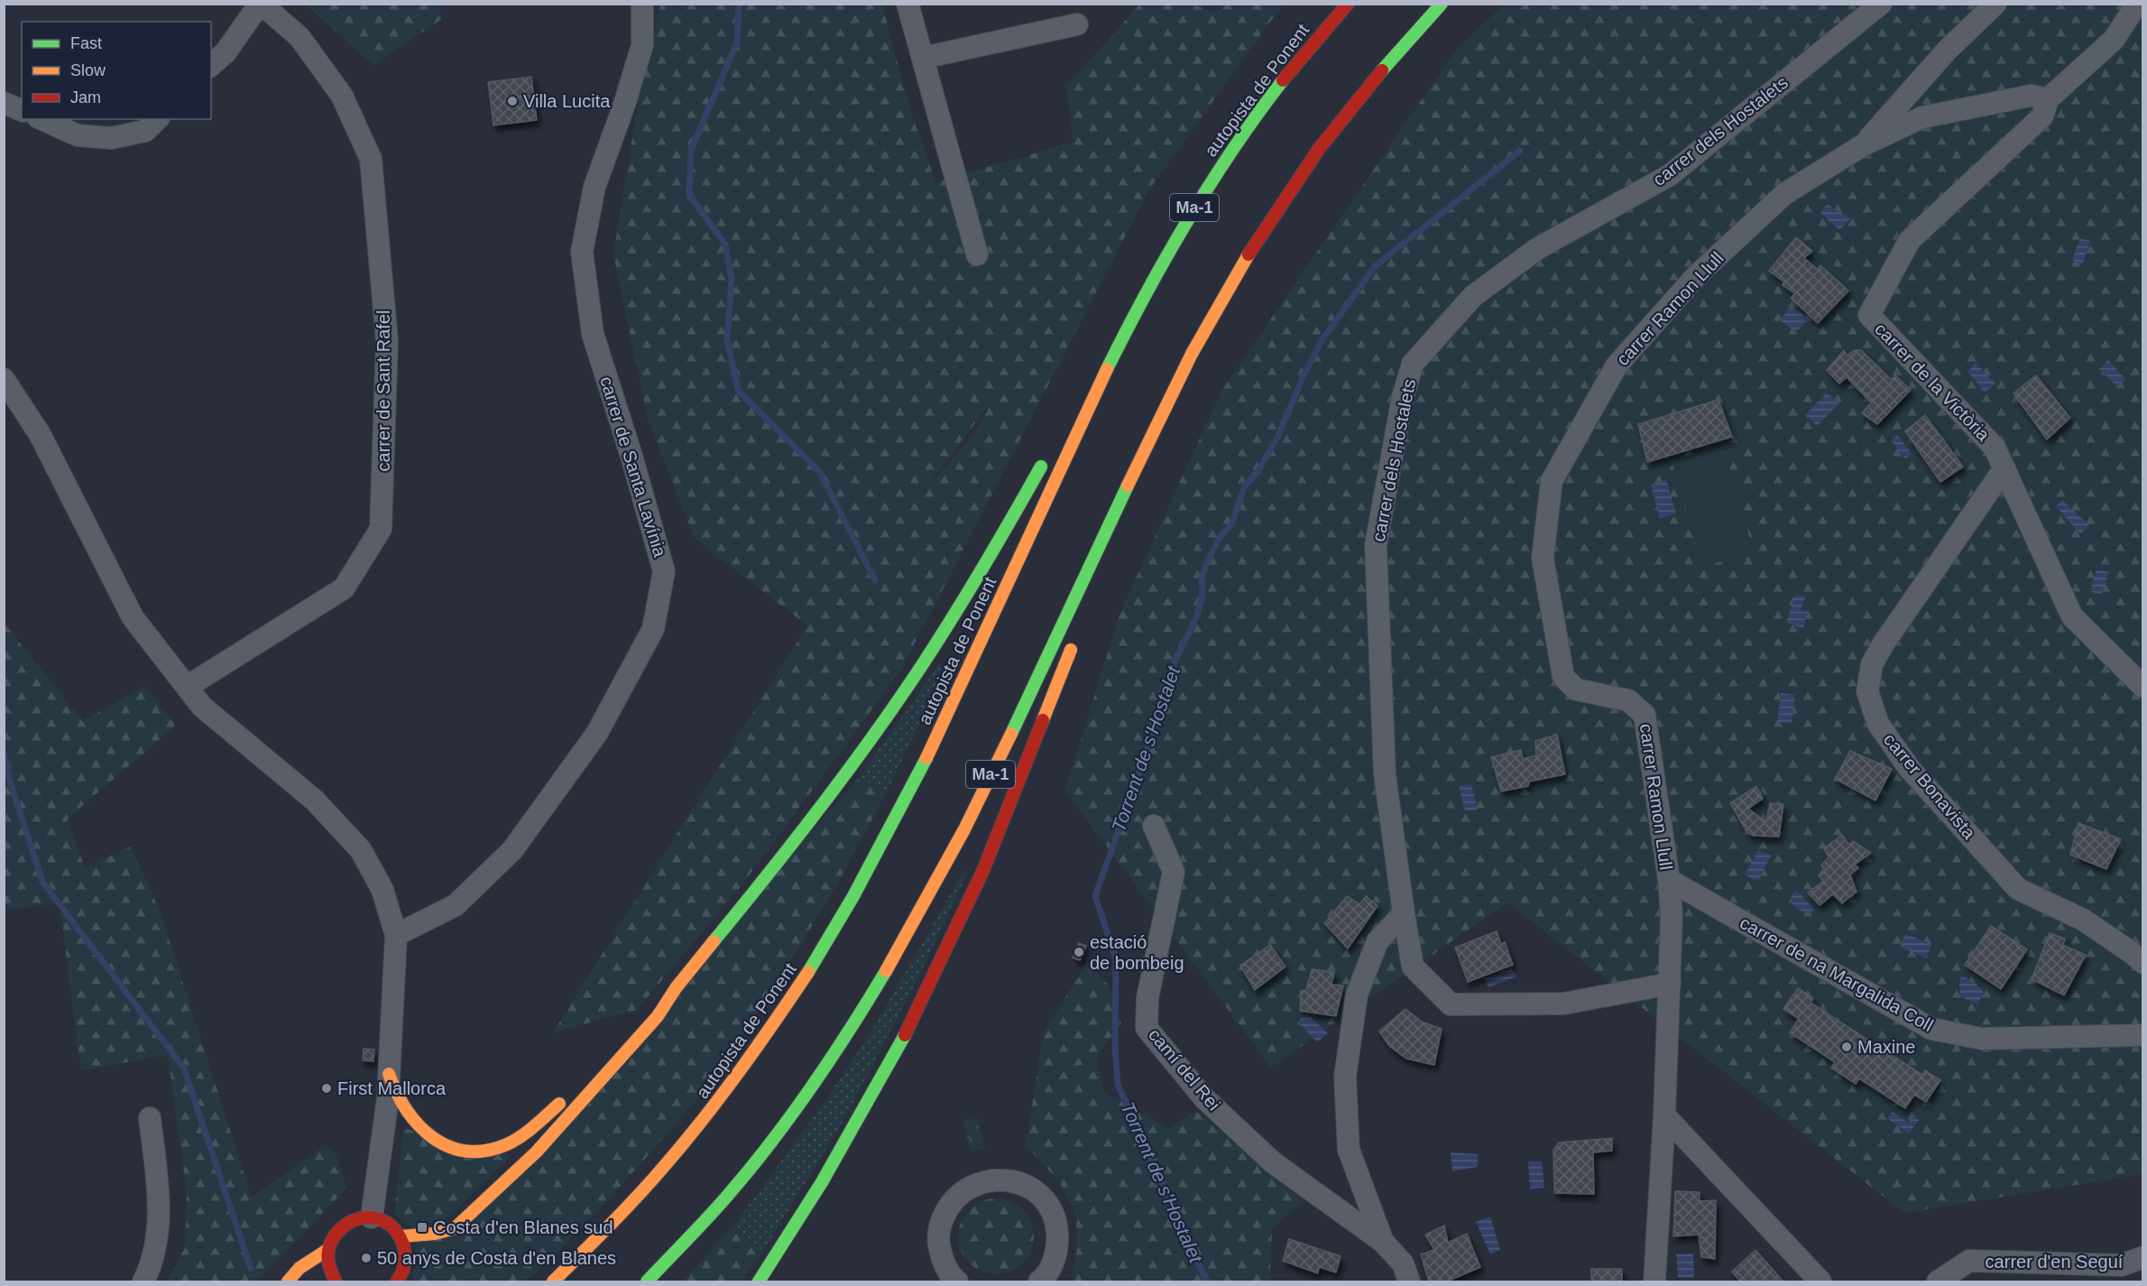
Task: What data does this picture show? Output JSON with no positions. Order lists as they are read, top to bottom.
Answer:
{
  "streets": {
    "main road": ["autopista de Ponent", "Ma-1"],
    "street": [
      "carrer dels Hostalets",
      "carrer Ramon Llull",
      "carrer de la Victòria",
      "carrer de Sant Rafel",
      "carrer de Santa Lavínia",
      "carrer Bonavista",
      "carrer de na Margalida Coll",
      "camí del Rei",
      "carrer d'en Seguí"
    ]
  },
  "crossings": [
    ["carrer dels Hostalets", "carrer Ramon Llull"],
    ["carrer Ramon Llull", "carrer de la Victòria"],
    ["carrer Ramon Llull", "carrer de na Margalida Coll"],
    ["carrer de la Victòria", "carrer Bonavista"]
  ],
  "water": ["Torrent de s'Hostalet"],
  "places": {
    "other": [
      "Villa Lucita",
      "estació de bombeig",
      "Maxine",
      "First Mallorca",
      "50 anys de Costa d'en Blanes"
    ],
    "transit": ["Costa d'en Blanes sud"]
  },
  "legend": ["Fast", "Slow", "Jam"]
}
